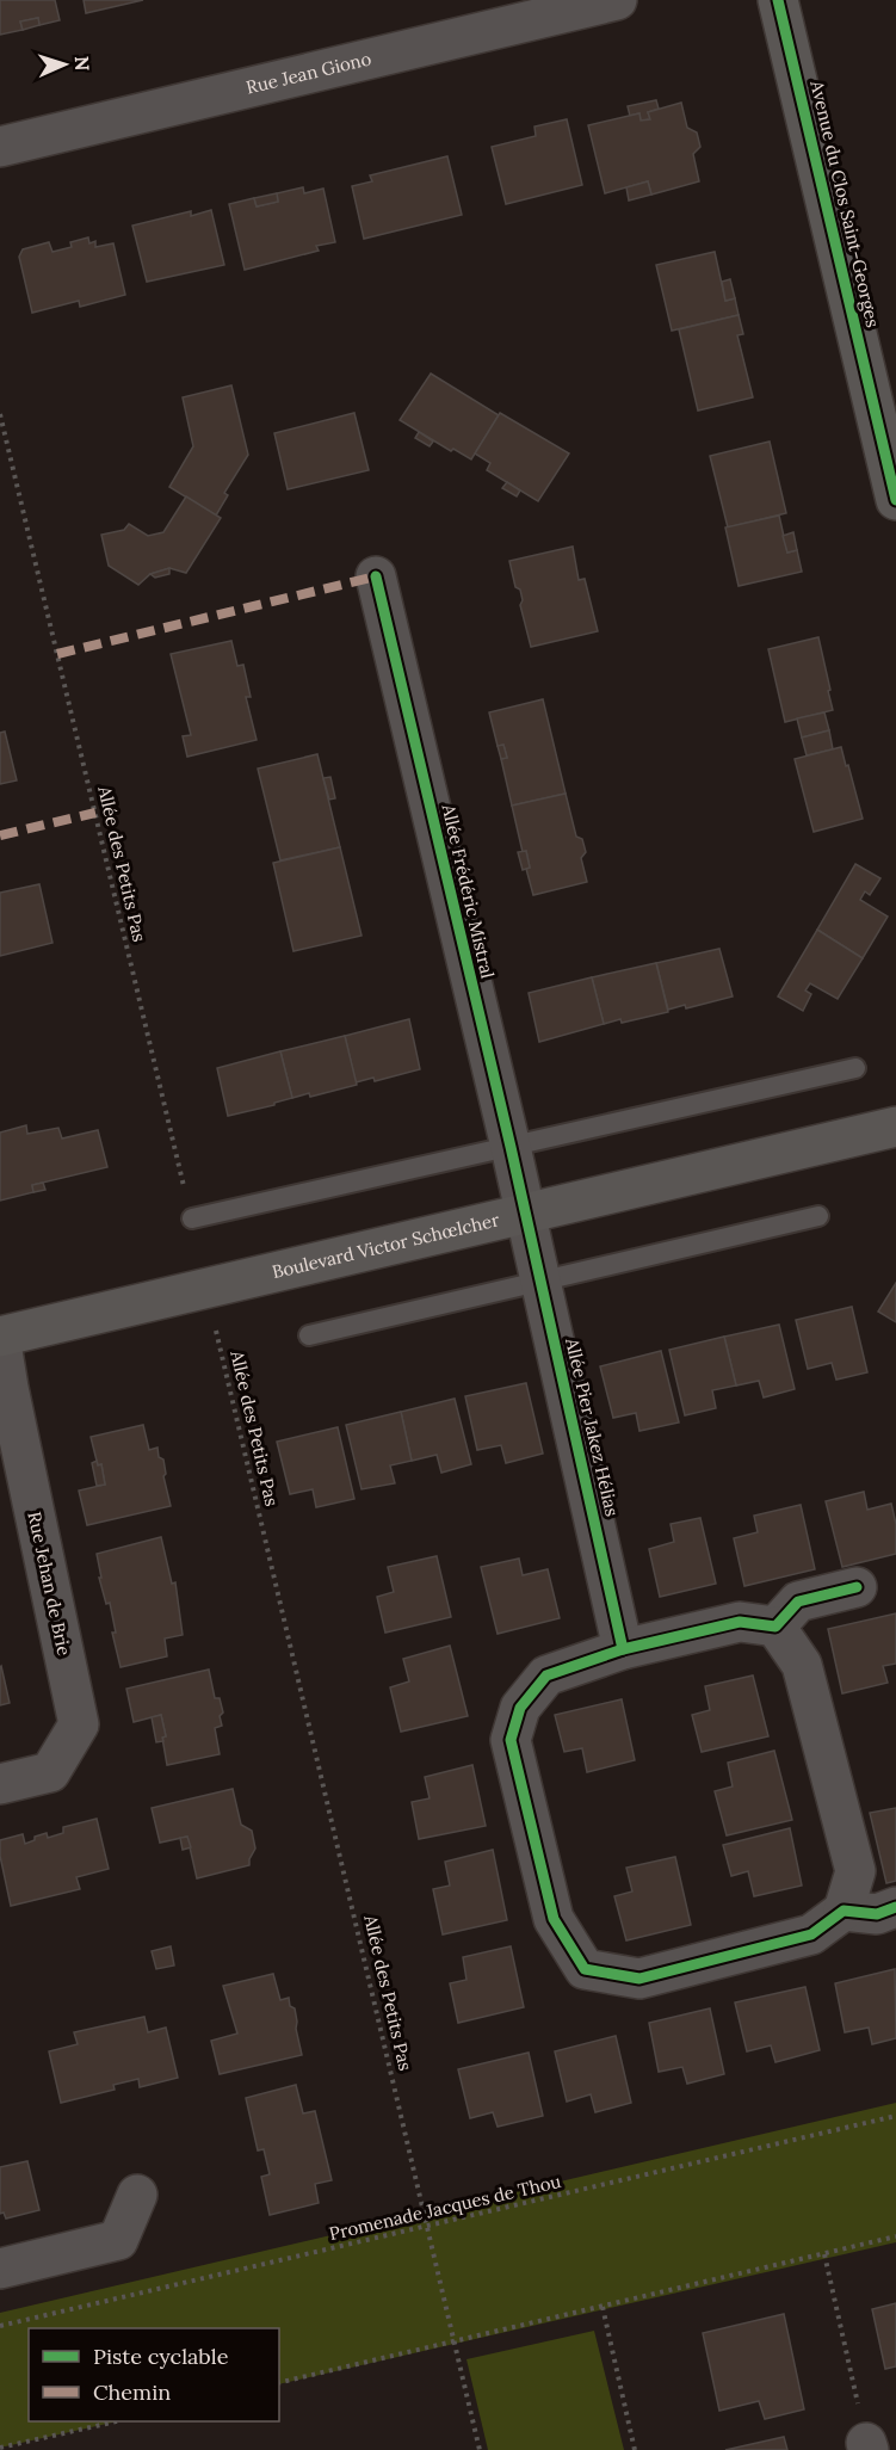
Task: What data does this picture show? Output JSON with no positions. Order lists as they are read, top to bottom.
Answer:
{
  "streets": {
    "main road": ["Avenue du Clos Saint-Georges", "Boulevard Victor Schœlcher"],
    "street": [
      "Rue Jean Giono",
      "Allée Frédéric Mistral",
      "Allée Pier Jakez Hélias",
      "Rue Jehan de Brie"
    ],
    "path": ["Allée des Petits Pas", "Promenade Jacques de Thou"]
  },
  "crossings": [
    ["Allée des Petits Pas", "Boulevard Victor Schœlcher"],
    ["Allée des Petits Pas", "Promenade Jacques de Thou"],
    ["Allée Frédéric Mistral", "Boulevard Victor Schœlcher"],
    ["Allée Frédéric Mistral", "Allée Pier Jakez Hélias"],
    ["Boulevard Victor Schœlcher", "Allée Pier Jakez Hélias"],
    ["Boulevard Victor Schœlcher", "Rue Jehan de Brie"]
  ],
  "legend": ["Piste cyclable", "Chemin"],
  "north": "right"
}
